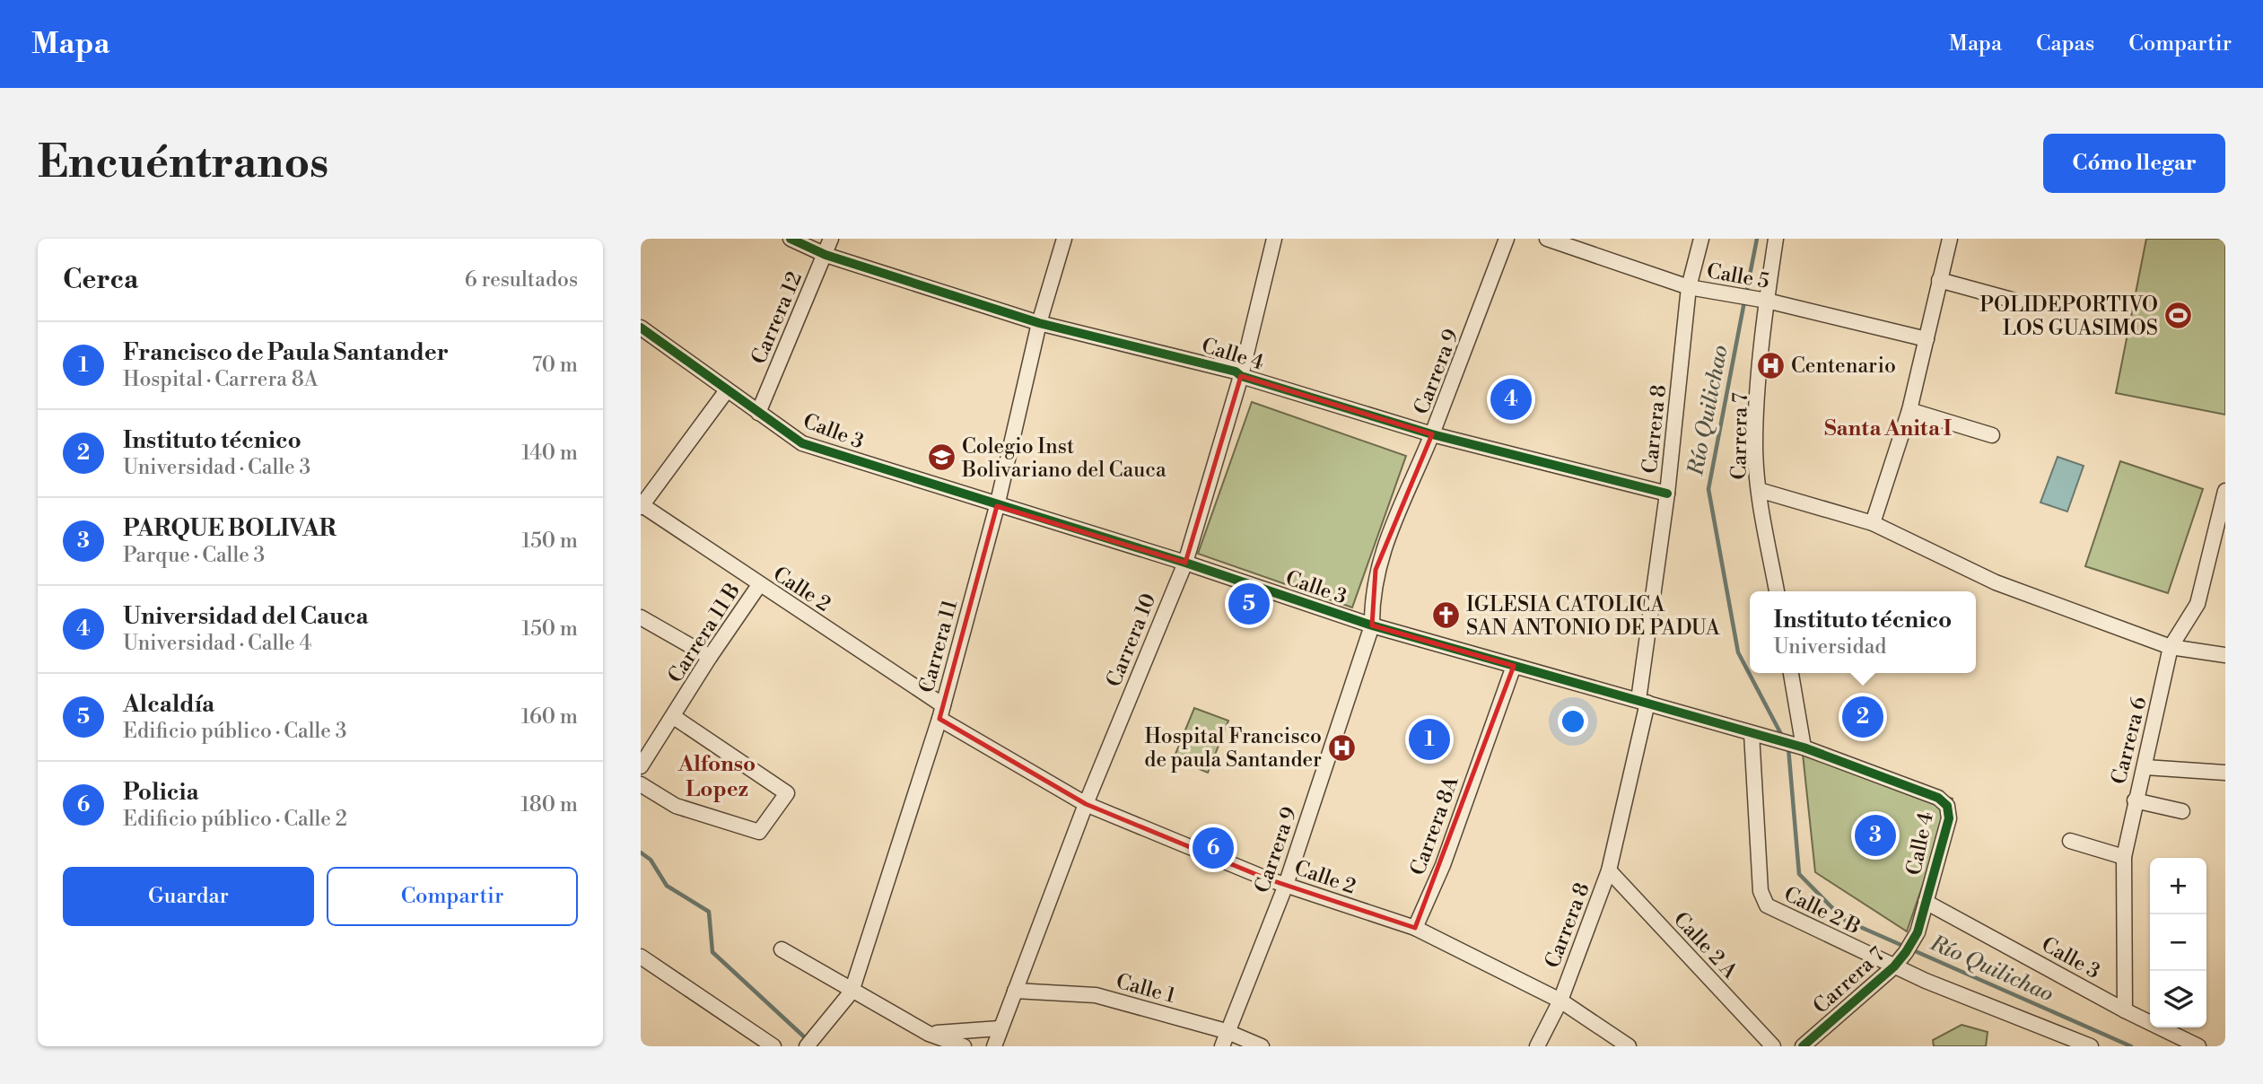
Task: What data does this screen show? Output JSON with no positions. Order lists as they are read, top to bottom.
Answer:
{
  "streets": {
    "street": [
      "Calle 5",
      "Carrera 12",
      "Calle 4",
      "Carrera 9",
      "Carrera 8",
      "Calle 3",
      "Carrera 7",
      "Calle 2",
      "Carrera 11 B",
      "Carrera 10",
      "Carrera 11",
      "Carrera 6",
      "Carrera 8A",
      "Calle 2 B",
      "Calle 2 A",
      "Calle 1"
    ]
  },
  "crossings": [
    ["Calle 5", "Carrera 8"],
    ["Calle 5", "Carrera 7"],
    ["Carrera 12", "Calle 4"],
    ["Carrera 12", "Calle 3"],
    ["Calle 4", "Carrera 9"],
    ["Calle 4", "Carrera 8"],
    ["Calle 4", "Calle 3"],
    ["Calle 4", "Carrera 7"],
    ["Calle 4", "Carrera 10"],
    ["Calle 4", "Carrera 11"],
    ["Carrera 9", "Calle 3"],
    ["Carrera 9", "Calle 2"],
    ["Carrera 9", "Calle 1"],
    ["Carrera 8", "Calle 3"],
    ["Carrera 8", "Calle 2"],
    ["Carrera 8", "Calle 2 A"],
    ["Calle 3", "Carrera 7"],
    ["Calle 3", "Carrera 10"],
    ["Calle 3", "Carrera 11"],
    ["Calle 3", "Carrera 6"],
    ["Calle 3", "Carrera 8A"],
    ["Calle 3", "Calle 2 B"],
    ["Carrera 7", "Calle 2 B"],
    ["Calle 2", "Carrera 11 B"],
    ["Calle 2", "Carrera 10"],
    ["Calle 2", "Carrera 11"],
    ["Calle 2", "Carrera 8A"],
    ["Carrera 10", "Calle 1"]
  ],
  "districts": ["Santa Anita I", "Alfonso Lopez"],
  "water": ["Río Quilichao"],
  "places": {
    "sports": ["POLIDEPORTIVO LOS GUASIMOS"],
    "hospital": ["Centenario", "Hospital Francisco de paula Santander"],
    "school or university": ["Colegio Inst Bolivariano del Cauca"],
    "church": ["IGLESIA CATOLICA SAN ANTONIO DE PADUA"]
  },
  "page": {
    "header": "Mapa",
    "nav": ["Mapa", "Capas", "Compartir"],
    "buttons": [
      "Cómo llegar",
      ["Guardar", "Compartir"]
    ],
    "title": "Encuéntranos",
    "heading": ["Cerca", "6 resultados"],
    "list": [
      {
        "mark": "1",
        "name": "Francisco de Paula Santander",
        "note": "Hospital · Carrera 8A",
        "value": "70 m"
      },
      {
        "mark": "2",
        "name": "Instituto técnico",
        "note": "Universidad · Calle 3",
        "value": "140 m"
      },
      {
        "mark": "3",
        "name": "PARQUE BOLIVAR",
        "note": "Parque · Calle 3",
        "value": "150 m"
      },
      {
        "mark": "4",
        "name": "Universidad del Cauca",
        "note": "Universidad · Calle 4",
        "value": "150 m"
      },
      {
        "mark": "5",
        "name": "Alcaldía",
        "note": "Edificio público · Calle 3",
        "value": "160 m"
      },
      {
        "mark": "6",
        "name": "Policia",
        "note": "Edificio público · Calle 2",
        "value": "180 m"
      }
    ],
    "pins": [
      "4",
      "5",
      "2",
      "1",
      "3",
      "6"
    ],
    "popup": ["Instituto técnico", "Universidad"],
    "map_buttons": ["+", "−"]
  }
}
